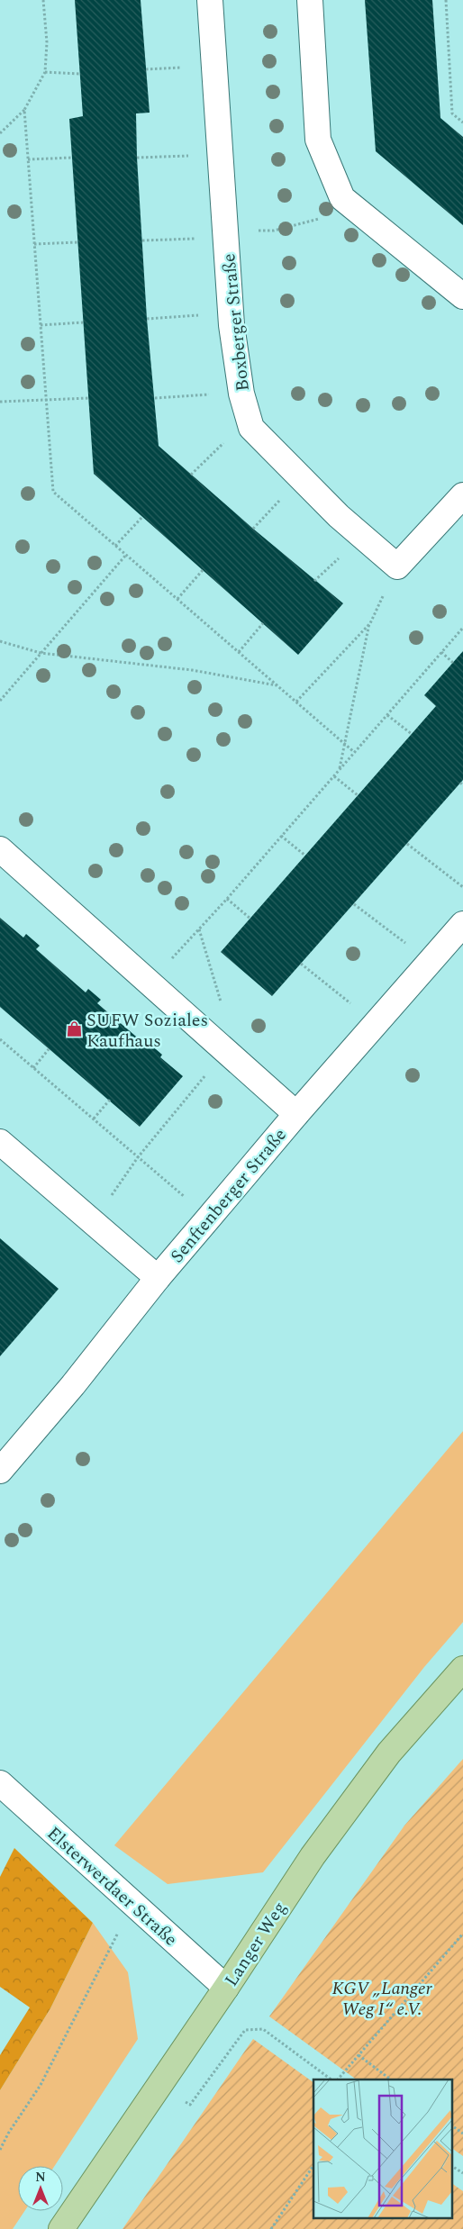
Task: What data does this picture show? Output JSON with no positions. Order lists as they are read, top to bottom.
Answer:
{
  "streets": {
    "main road": ["Langer Weg"],
    "street": ["Boxberger Straße", "Senftenberger Straße", "Elsterwerdaer Straße"]
  },
  "crossings": [
    ["Elsterwerdaer Straße", "Langer Weg"]
  ],
  "parks": ["KGV „Langer Weg I“ e.V."],
  "places": {
    "shop": ["SUFW Soziales Kaufhaus"]
  },
  "north": "top"
}
